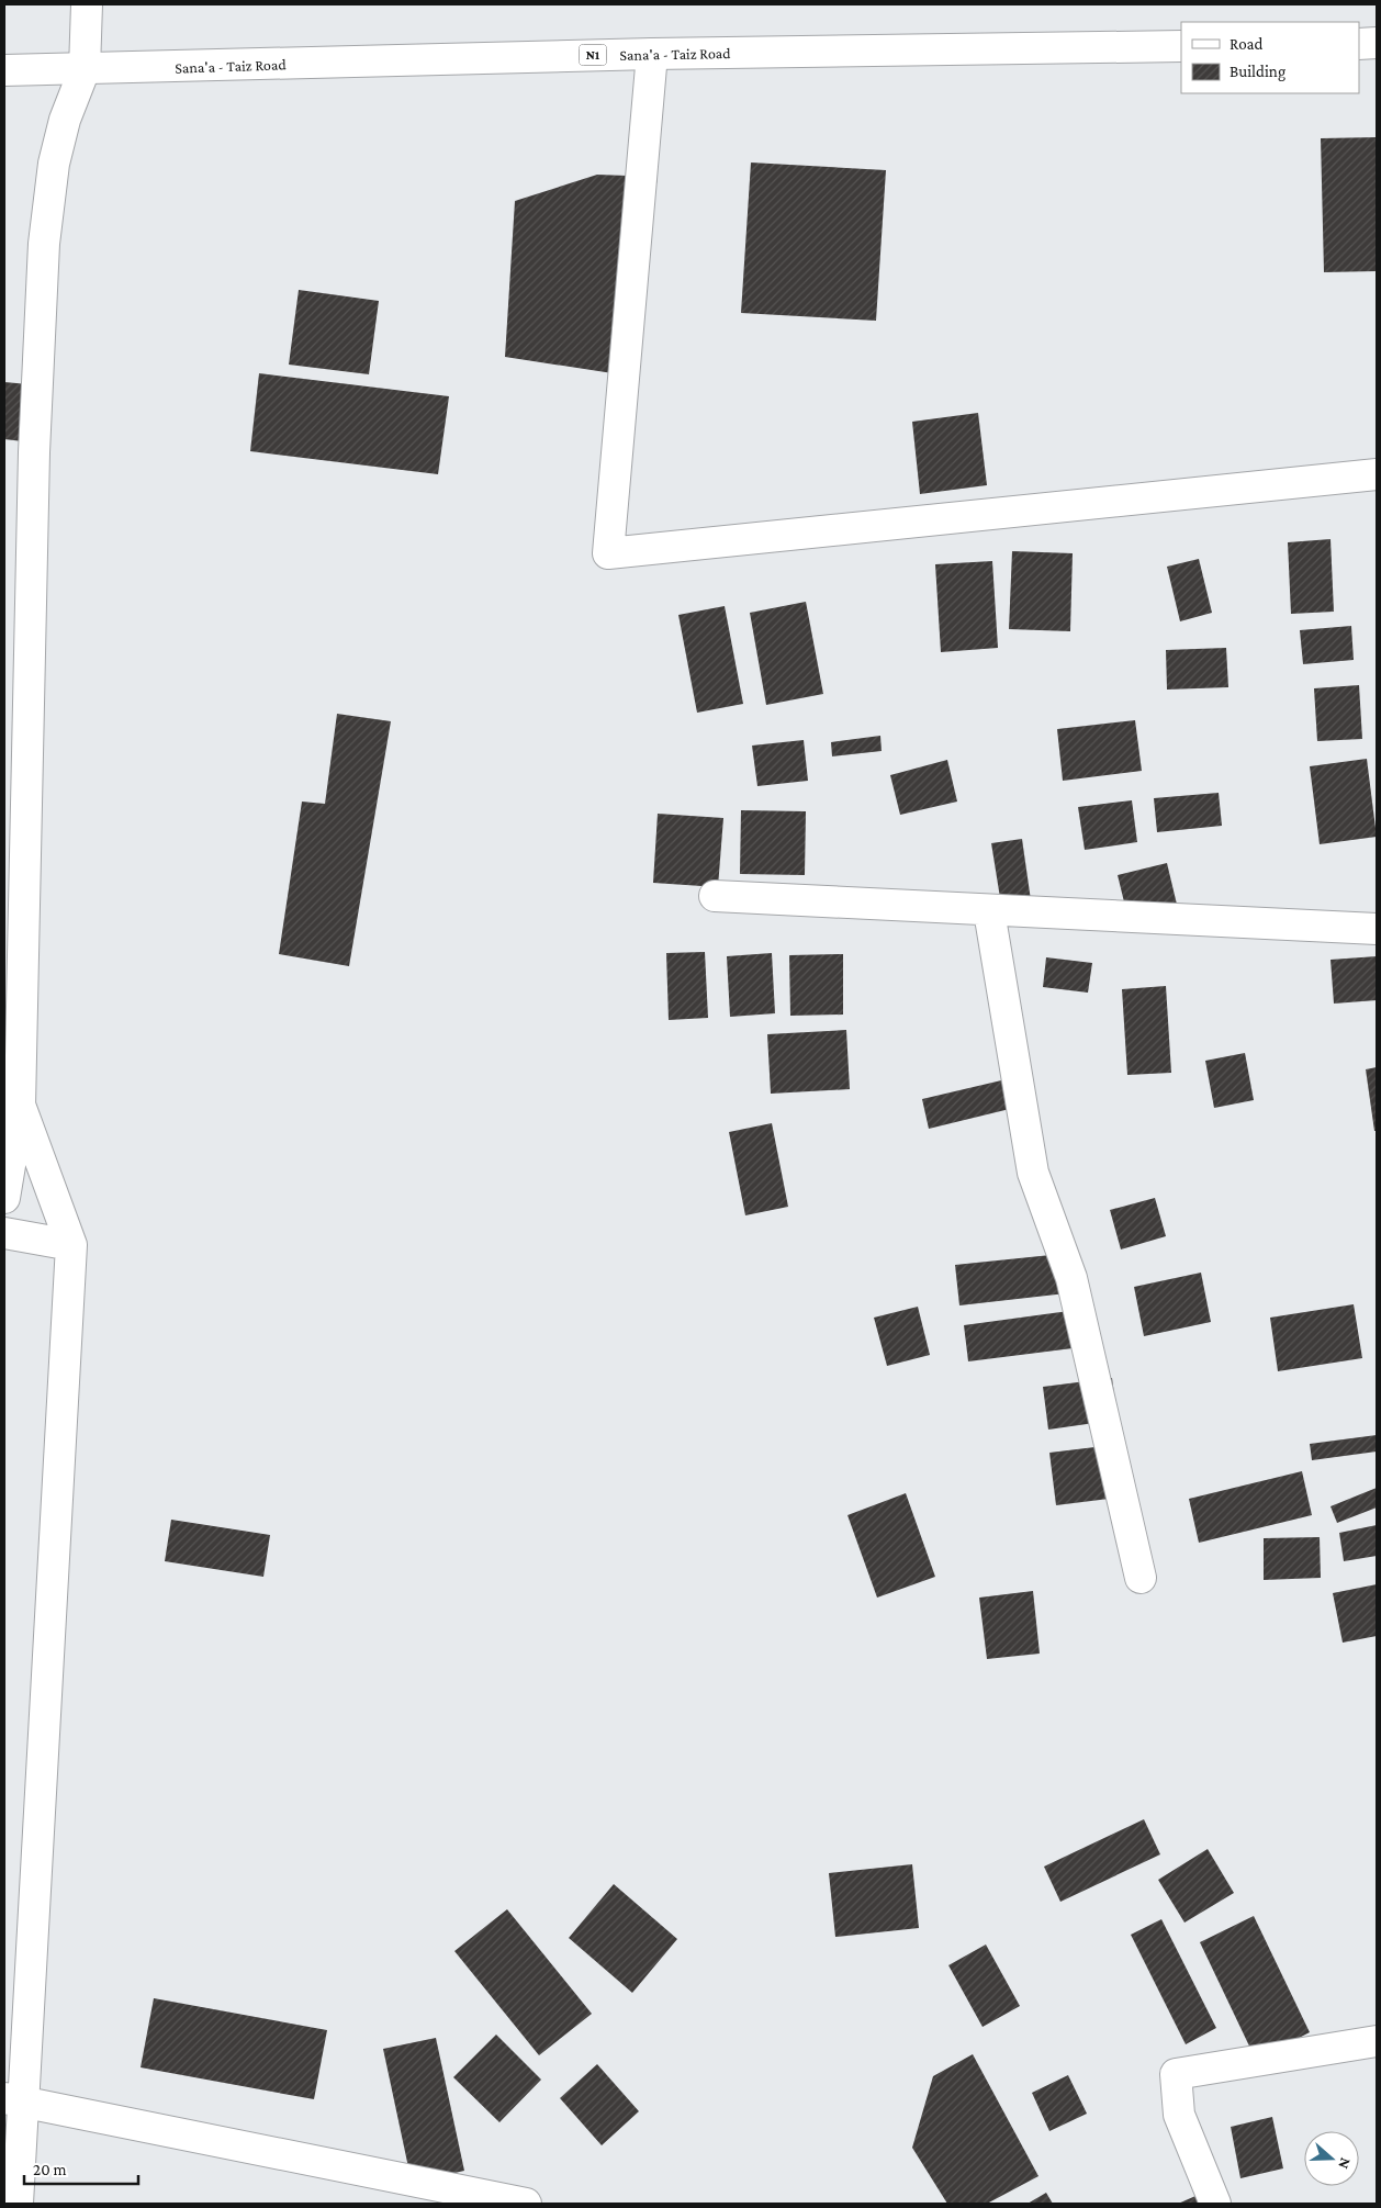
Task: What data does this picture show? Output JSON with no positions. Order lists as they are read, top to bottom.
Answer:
{
  "streets": {
    "main road": ["Sana'a - Taiz Road", "N1"]
  },
  "legend": ["Road", "Building"],
  "scale_bar": "20 m",
  "north": "right"
}
